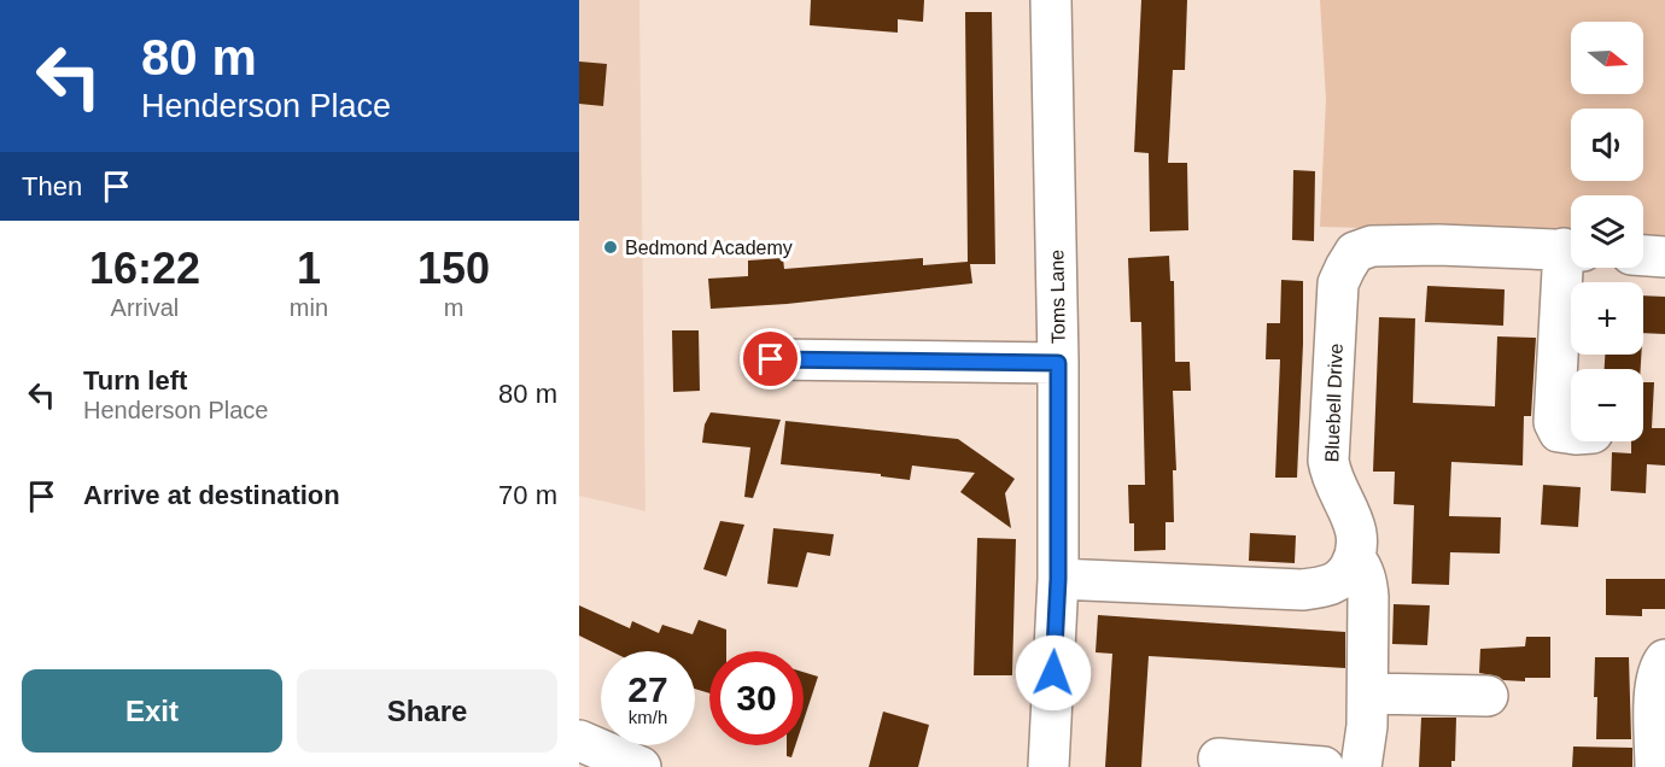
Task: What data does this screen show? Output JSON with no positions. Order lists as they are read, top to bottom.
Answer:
{
  "streets": {
    "street": ["Toms Lane", "Bluebell Drive"]
  },
  "places": ["Bedmond Academy"],
  "north": "right",
  "page": {
    "turn": ["80 m", "Henderson Place"],
    "map_buttons": ["+", "−"],
    "then": "Then",
    "eta": [
      "16:22",
      "Arrival",
      "1",
      "min",
      "150",
      "m"
    ],
    "list": [
      {
        "name": "Turn left",
        "note": "Henderson Place",
        "value": "80 m"
      },
      {
        "name": "Arrive at destination",
        "value": "70 m"
      }
    ],
    "speed": "27 km/h",
    "limit": "30",
    "buttons": ["Exit", "Share"]
  }
}
